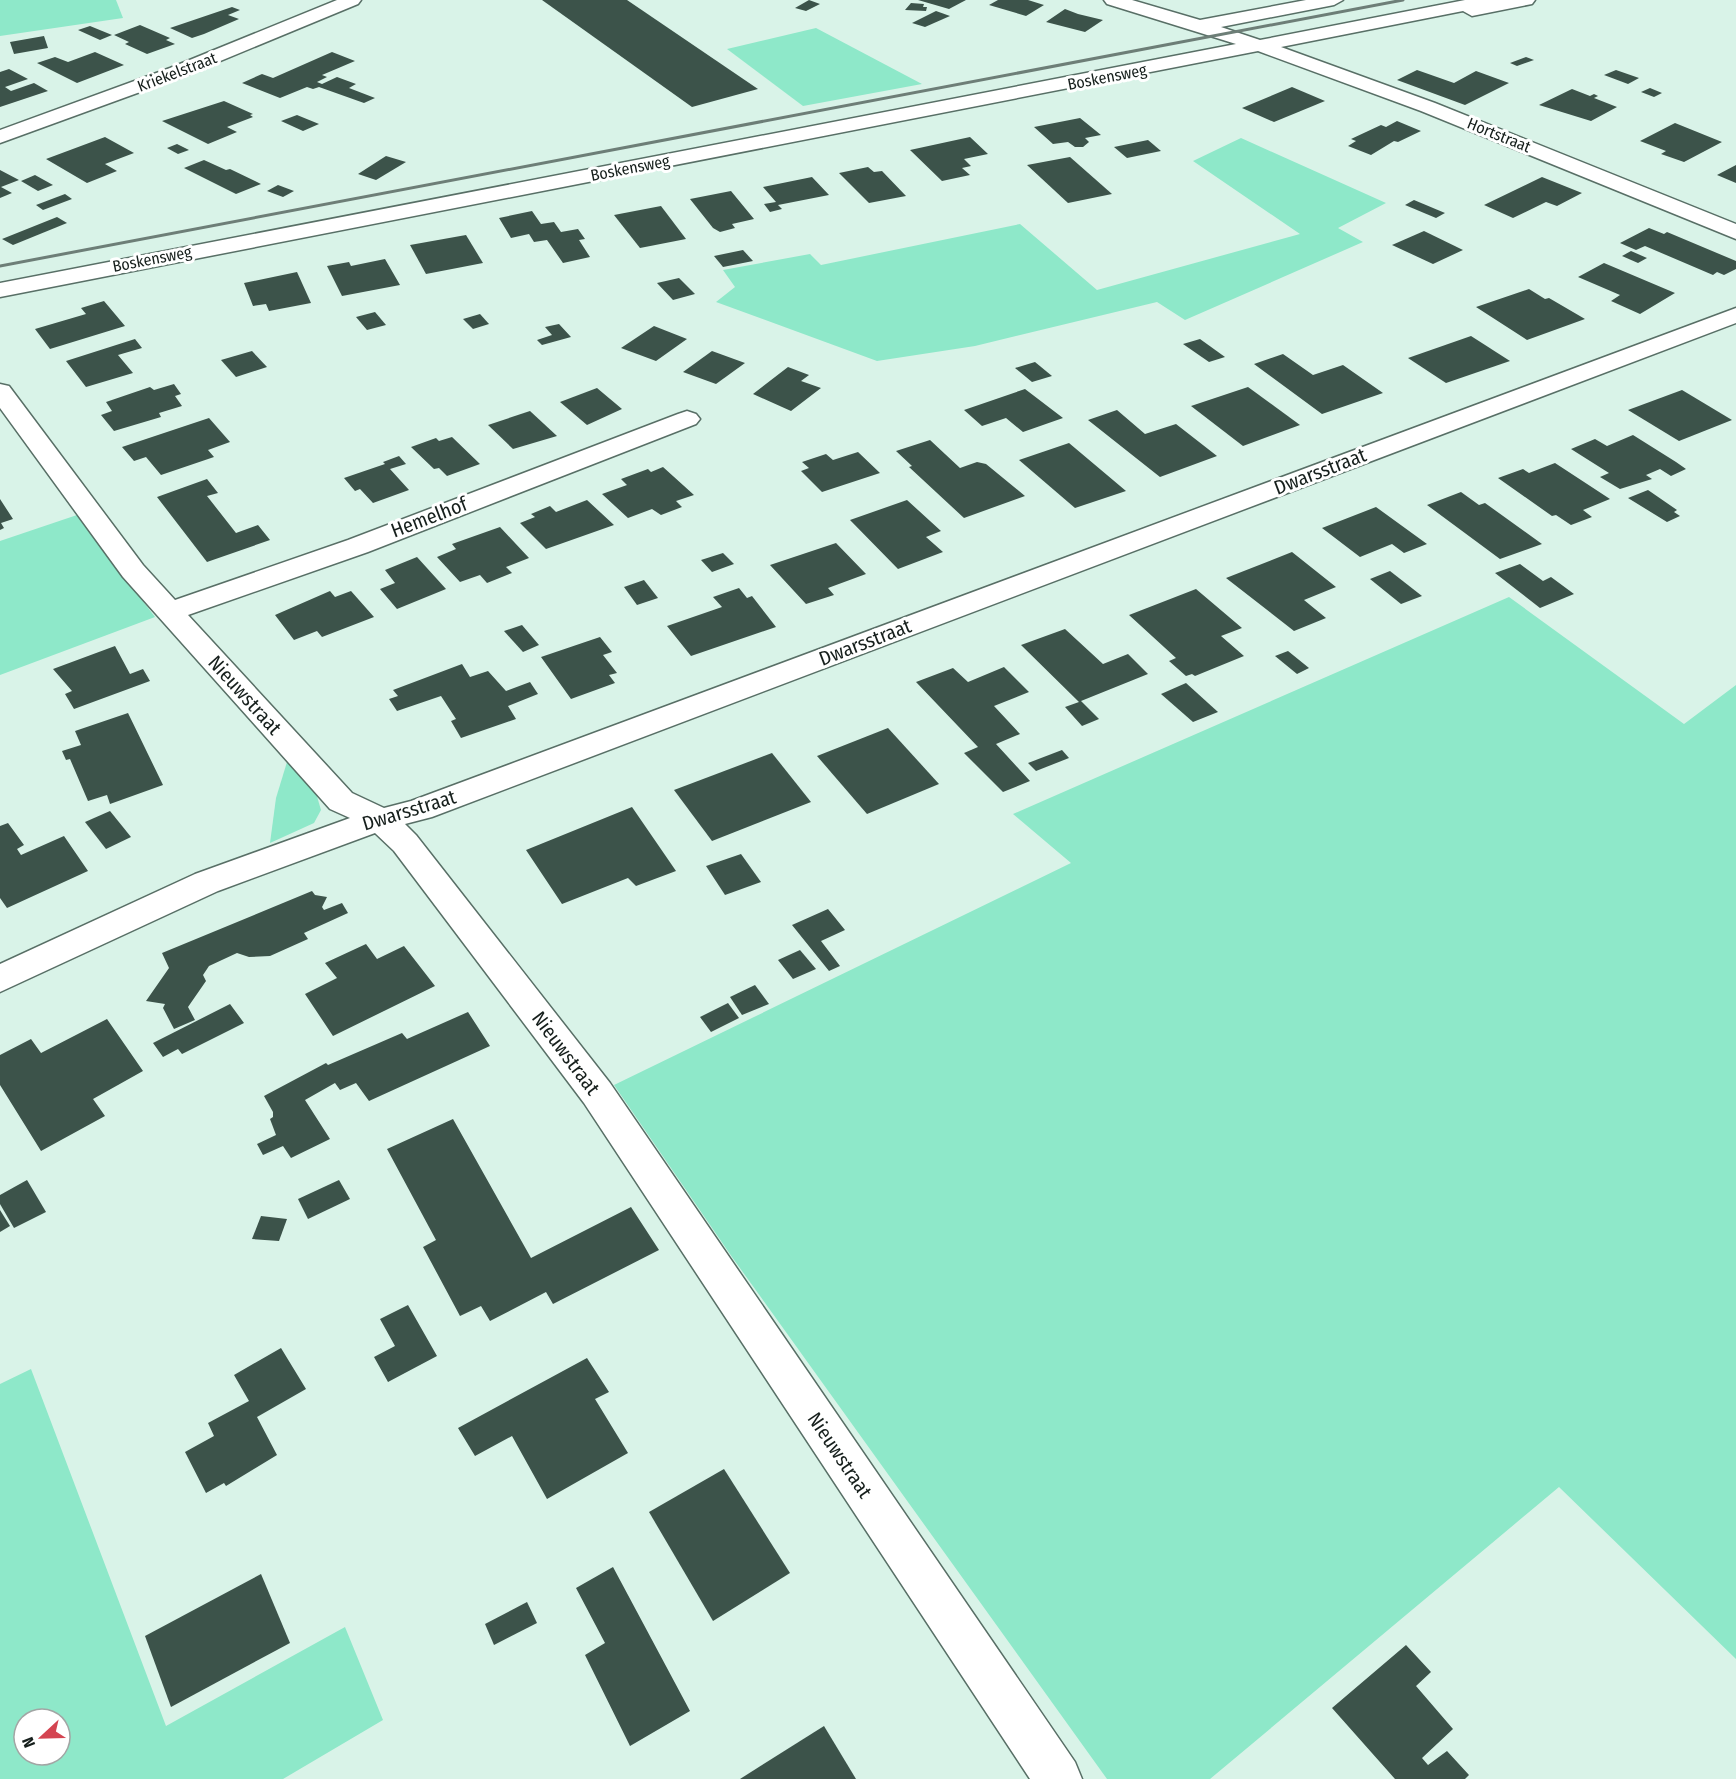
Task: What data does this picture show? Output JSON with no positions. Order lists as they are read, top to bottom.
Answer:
{
  "streets": {
    "street": [
      "Kriekelstraat",
      "Boskensweg",
      "Hortstraat",
      "Dwarsstraat",
      "Hemelhof",
      "Nieuwstraat"
    ]
  },
  "crossings": [
    ["Boskensweg", "Hortstraat"],
    ["Dwarsstraat", "Nieuwstraat"],
    ["Hemelhof", "Nieuwstraat"]
  ],
  "north": "left"
}
